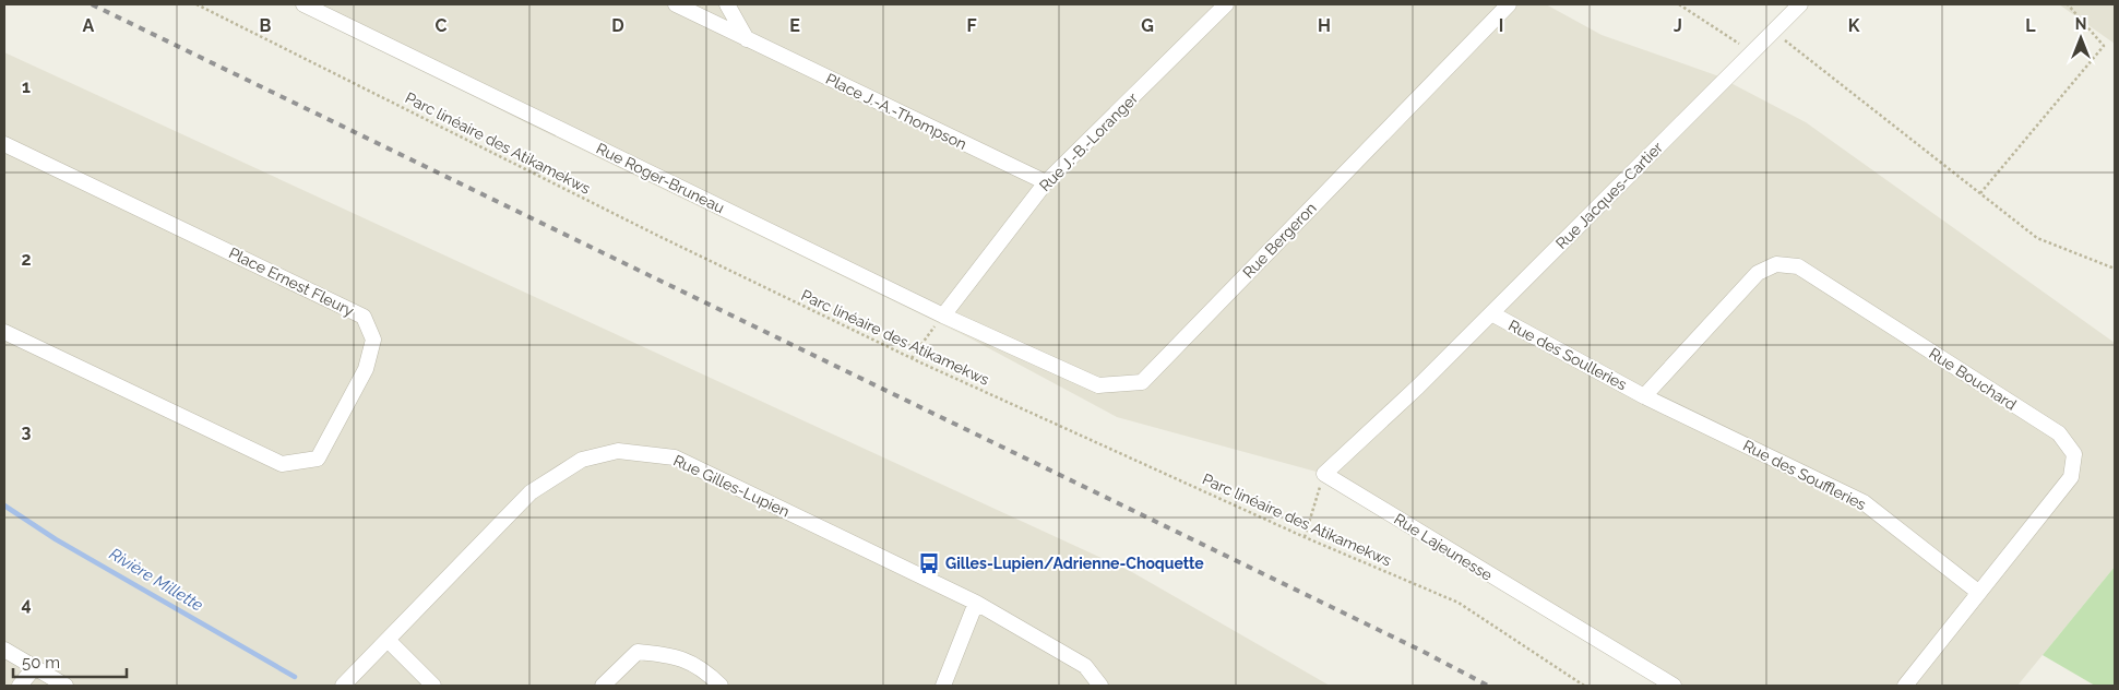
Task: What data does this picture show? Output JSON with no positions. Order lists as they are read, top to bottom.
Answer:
{
  "streets": {
    "street": [
      "Place J.-A.-Thompson",
      "Rue J.-B.-Loranger",
      "Rue Roger-Bruneau",
      "Rue Jacques-Cartier",
      "Rue Bergeron",
      "Place Ernest Fleury",
      "Rue des Soulleries",
      "Rue Bouchard",
      "Rue des Souffleries",
      "Rue Gilles-Lupien",
      "Rue Lajeunesse"
    ],
    "path": ["Parc linéaire des Atikamekws"]
  },
  "crossings": [
    ["Place J.-A.-Thompson", "Rue J.-B.-Loranger"],
    ["Rue J.-B.-Loranger", "Rue Roger-Bruneau"],
    ["Rue Roger-Bruneau", "Rue Bergeron"],
    ["Rue Jacques-Cartier", "Rue des Soulleries"],
    ["Rue Jacques-Cartier", "Rue Lajeunesse"],
    ["Rue des Soulleries", "Rue Bouchard"],
    ["Rue des Soulleries", "Rue des Souffleries"],
    ["Rue Bouchard", "Rue des Souffleries"]
  ],
  "water": ["Rivière Millette"],
  "places": {
    "bus stop": ["Gilles-Lupien/Adrienne-Choquette"]
  },
  "scale_bar": "50 m",
  "north": "top",
  "grid": {
    "columns": [
      "A",
      "B",
      "C",
      "D",
      "E",
      "F",
      "G",
      "H",
      "I",
      "J",
      "K",
      "L"
    ],
    "rows": [
      "1",
      "2",
      "3",
      "4"
    ]
  }
}
